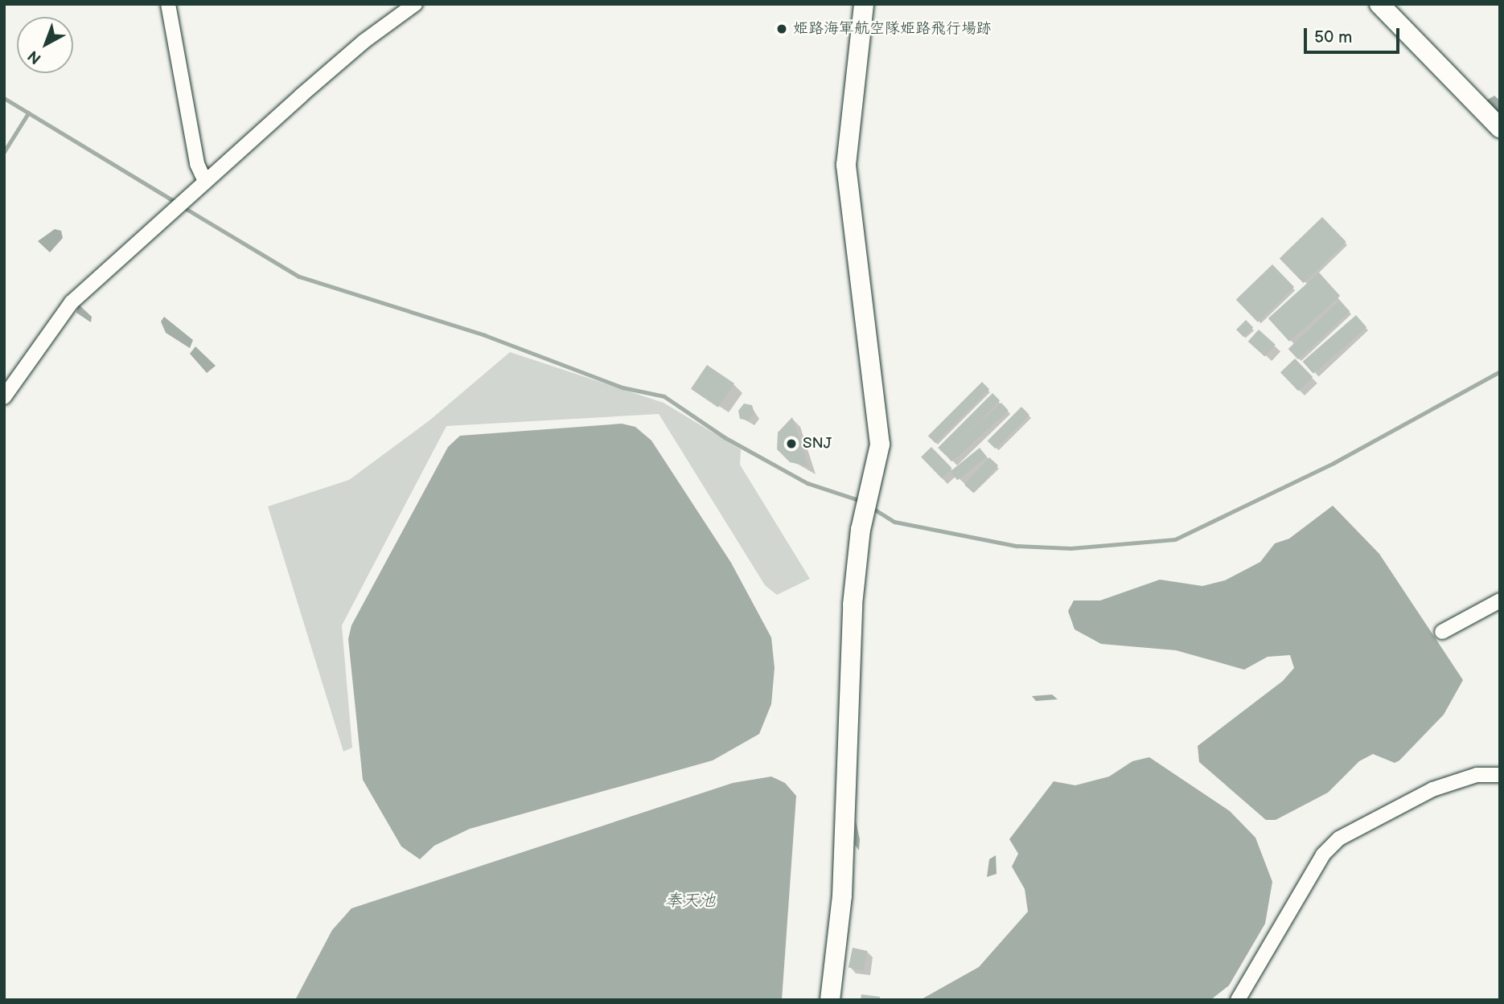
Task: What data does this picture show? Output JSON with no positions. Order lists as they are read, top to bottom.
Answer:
{
  "water": ["奉天池"],
  "places": ["姫路海軍航空隊姫路飛行場跡", "SNJ"],
  "scale_bar": "50 m",
  "north": "bottom left"
}
